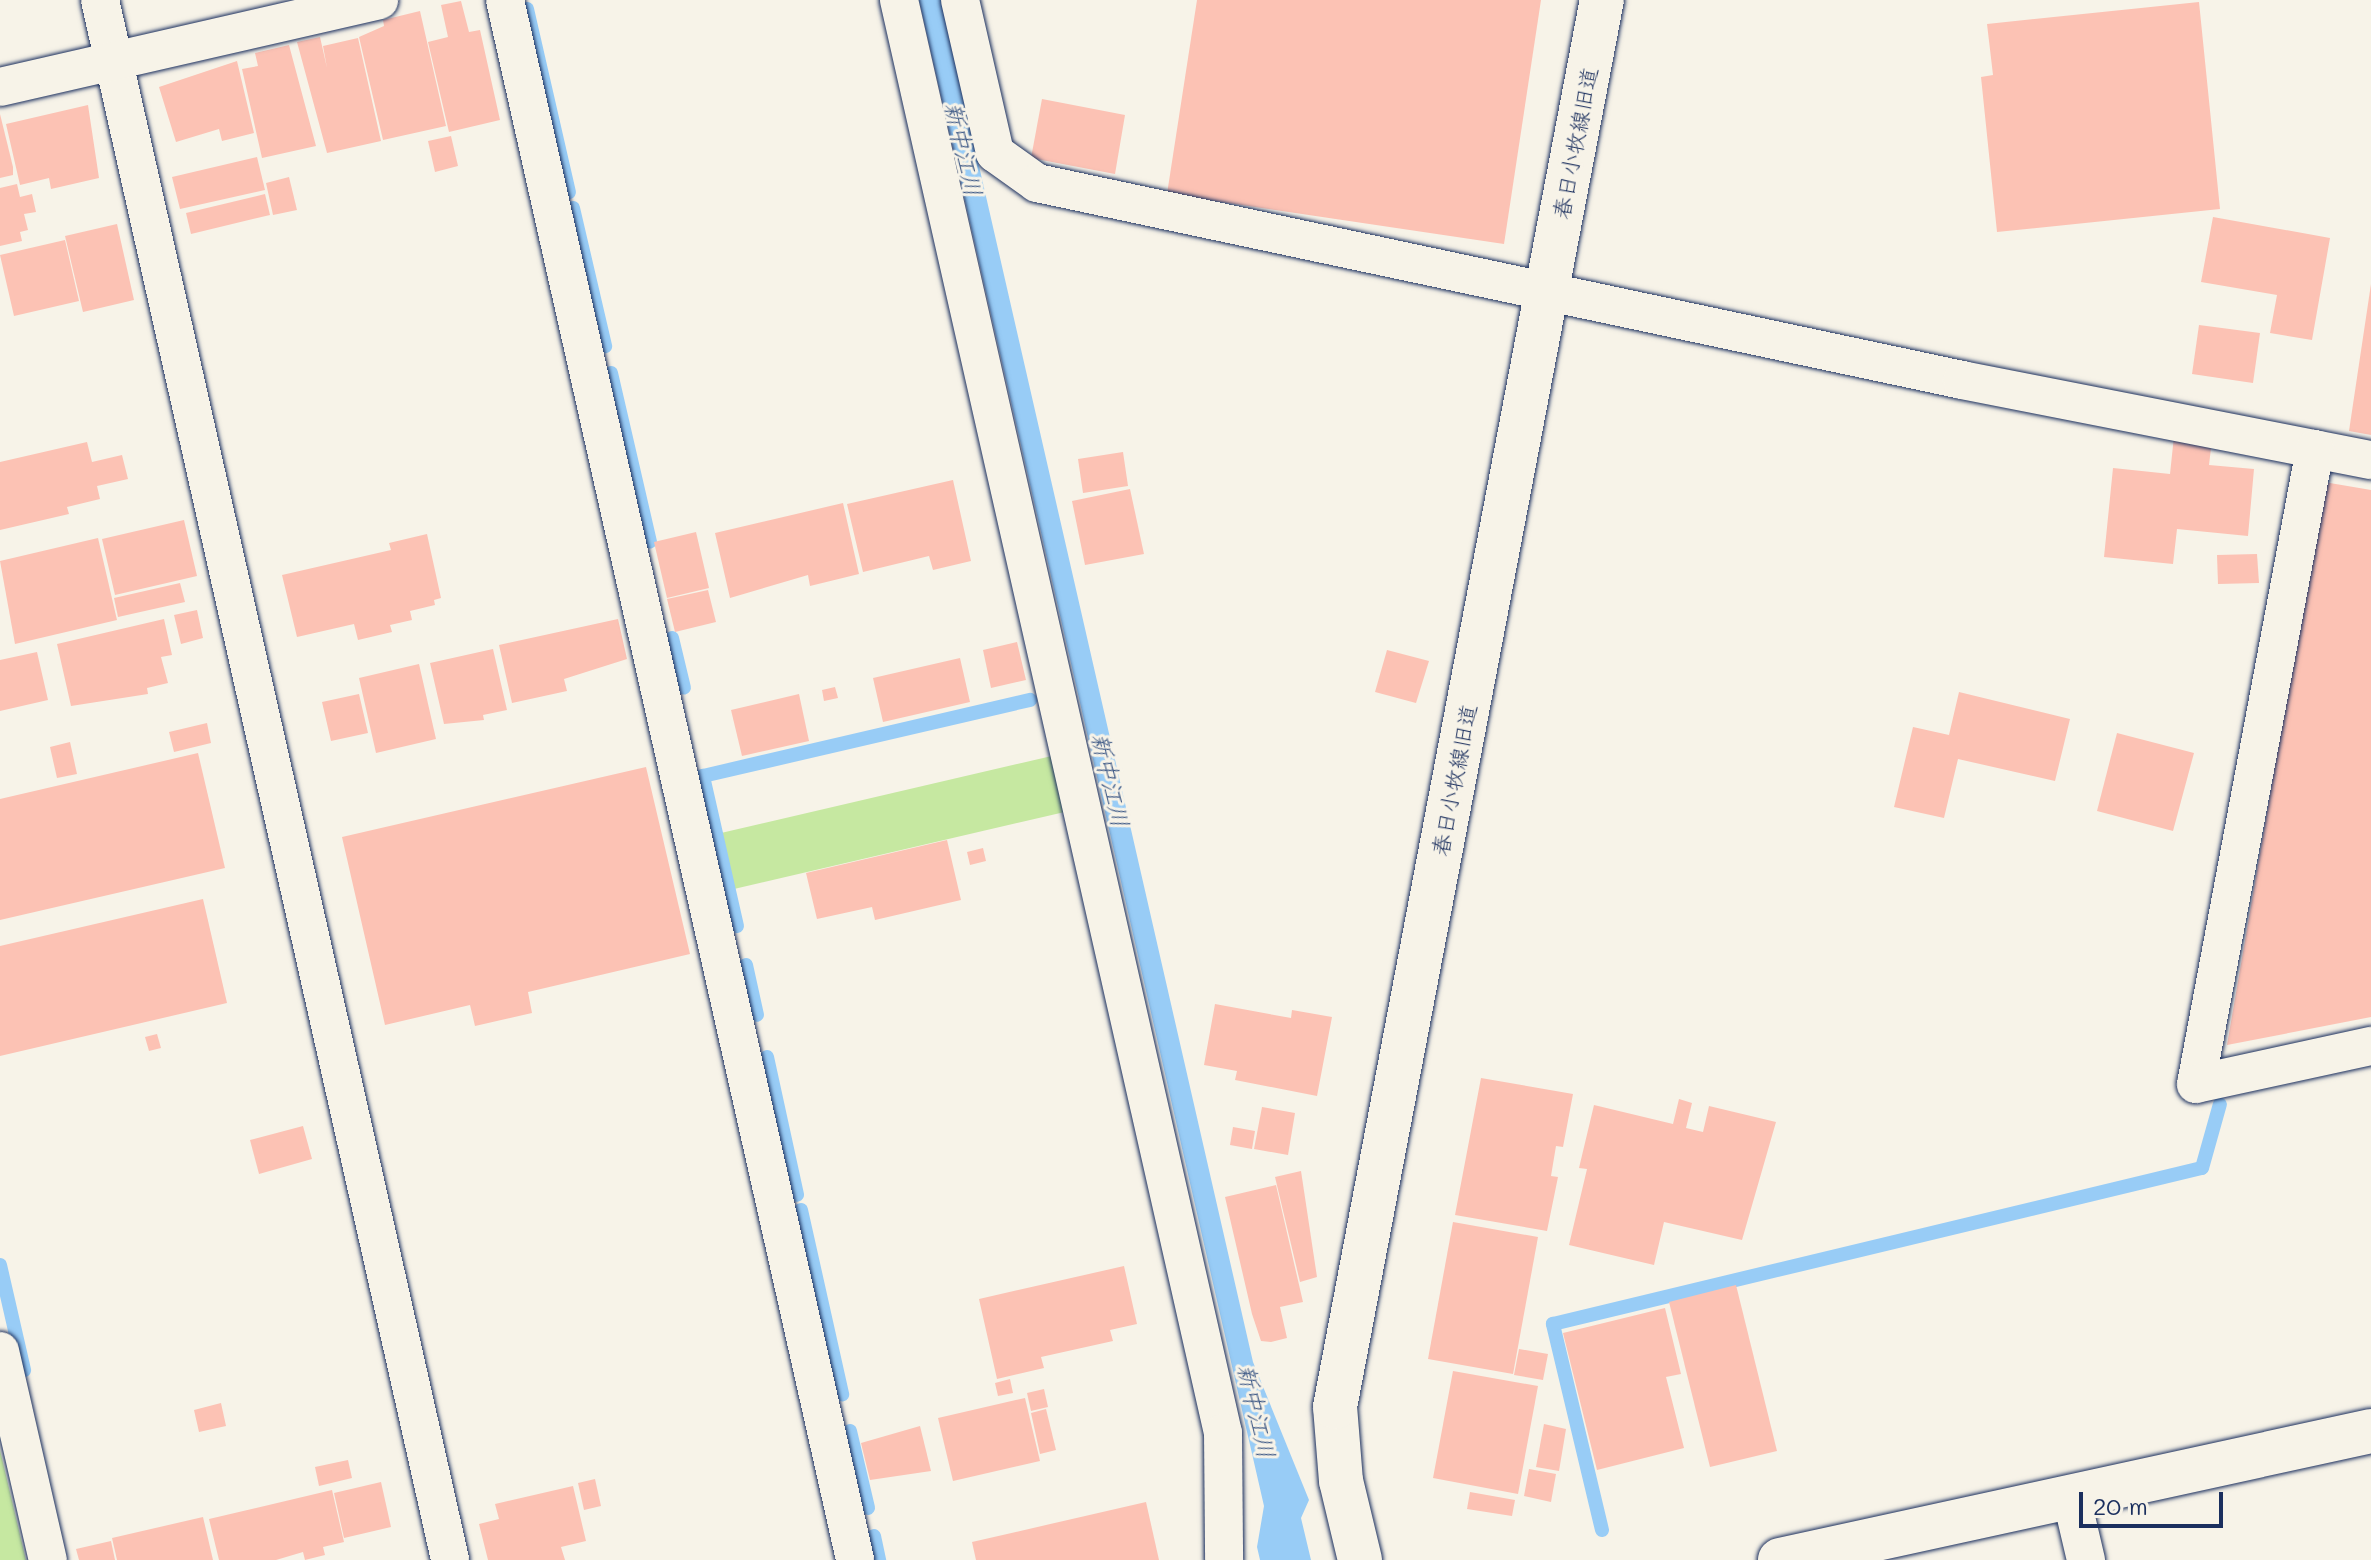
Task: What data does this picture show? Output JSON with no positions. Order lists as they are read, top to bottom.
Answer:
{
  "streets": {
    "street": ["春日小牧線旧道"]
  },
  "water": ["新中江川"],
  "scale_bar": "20 m"
}
